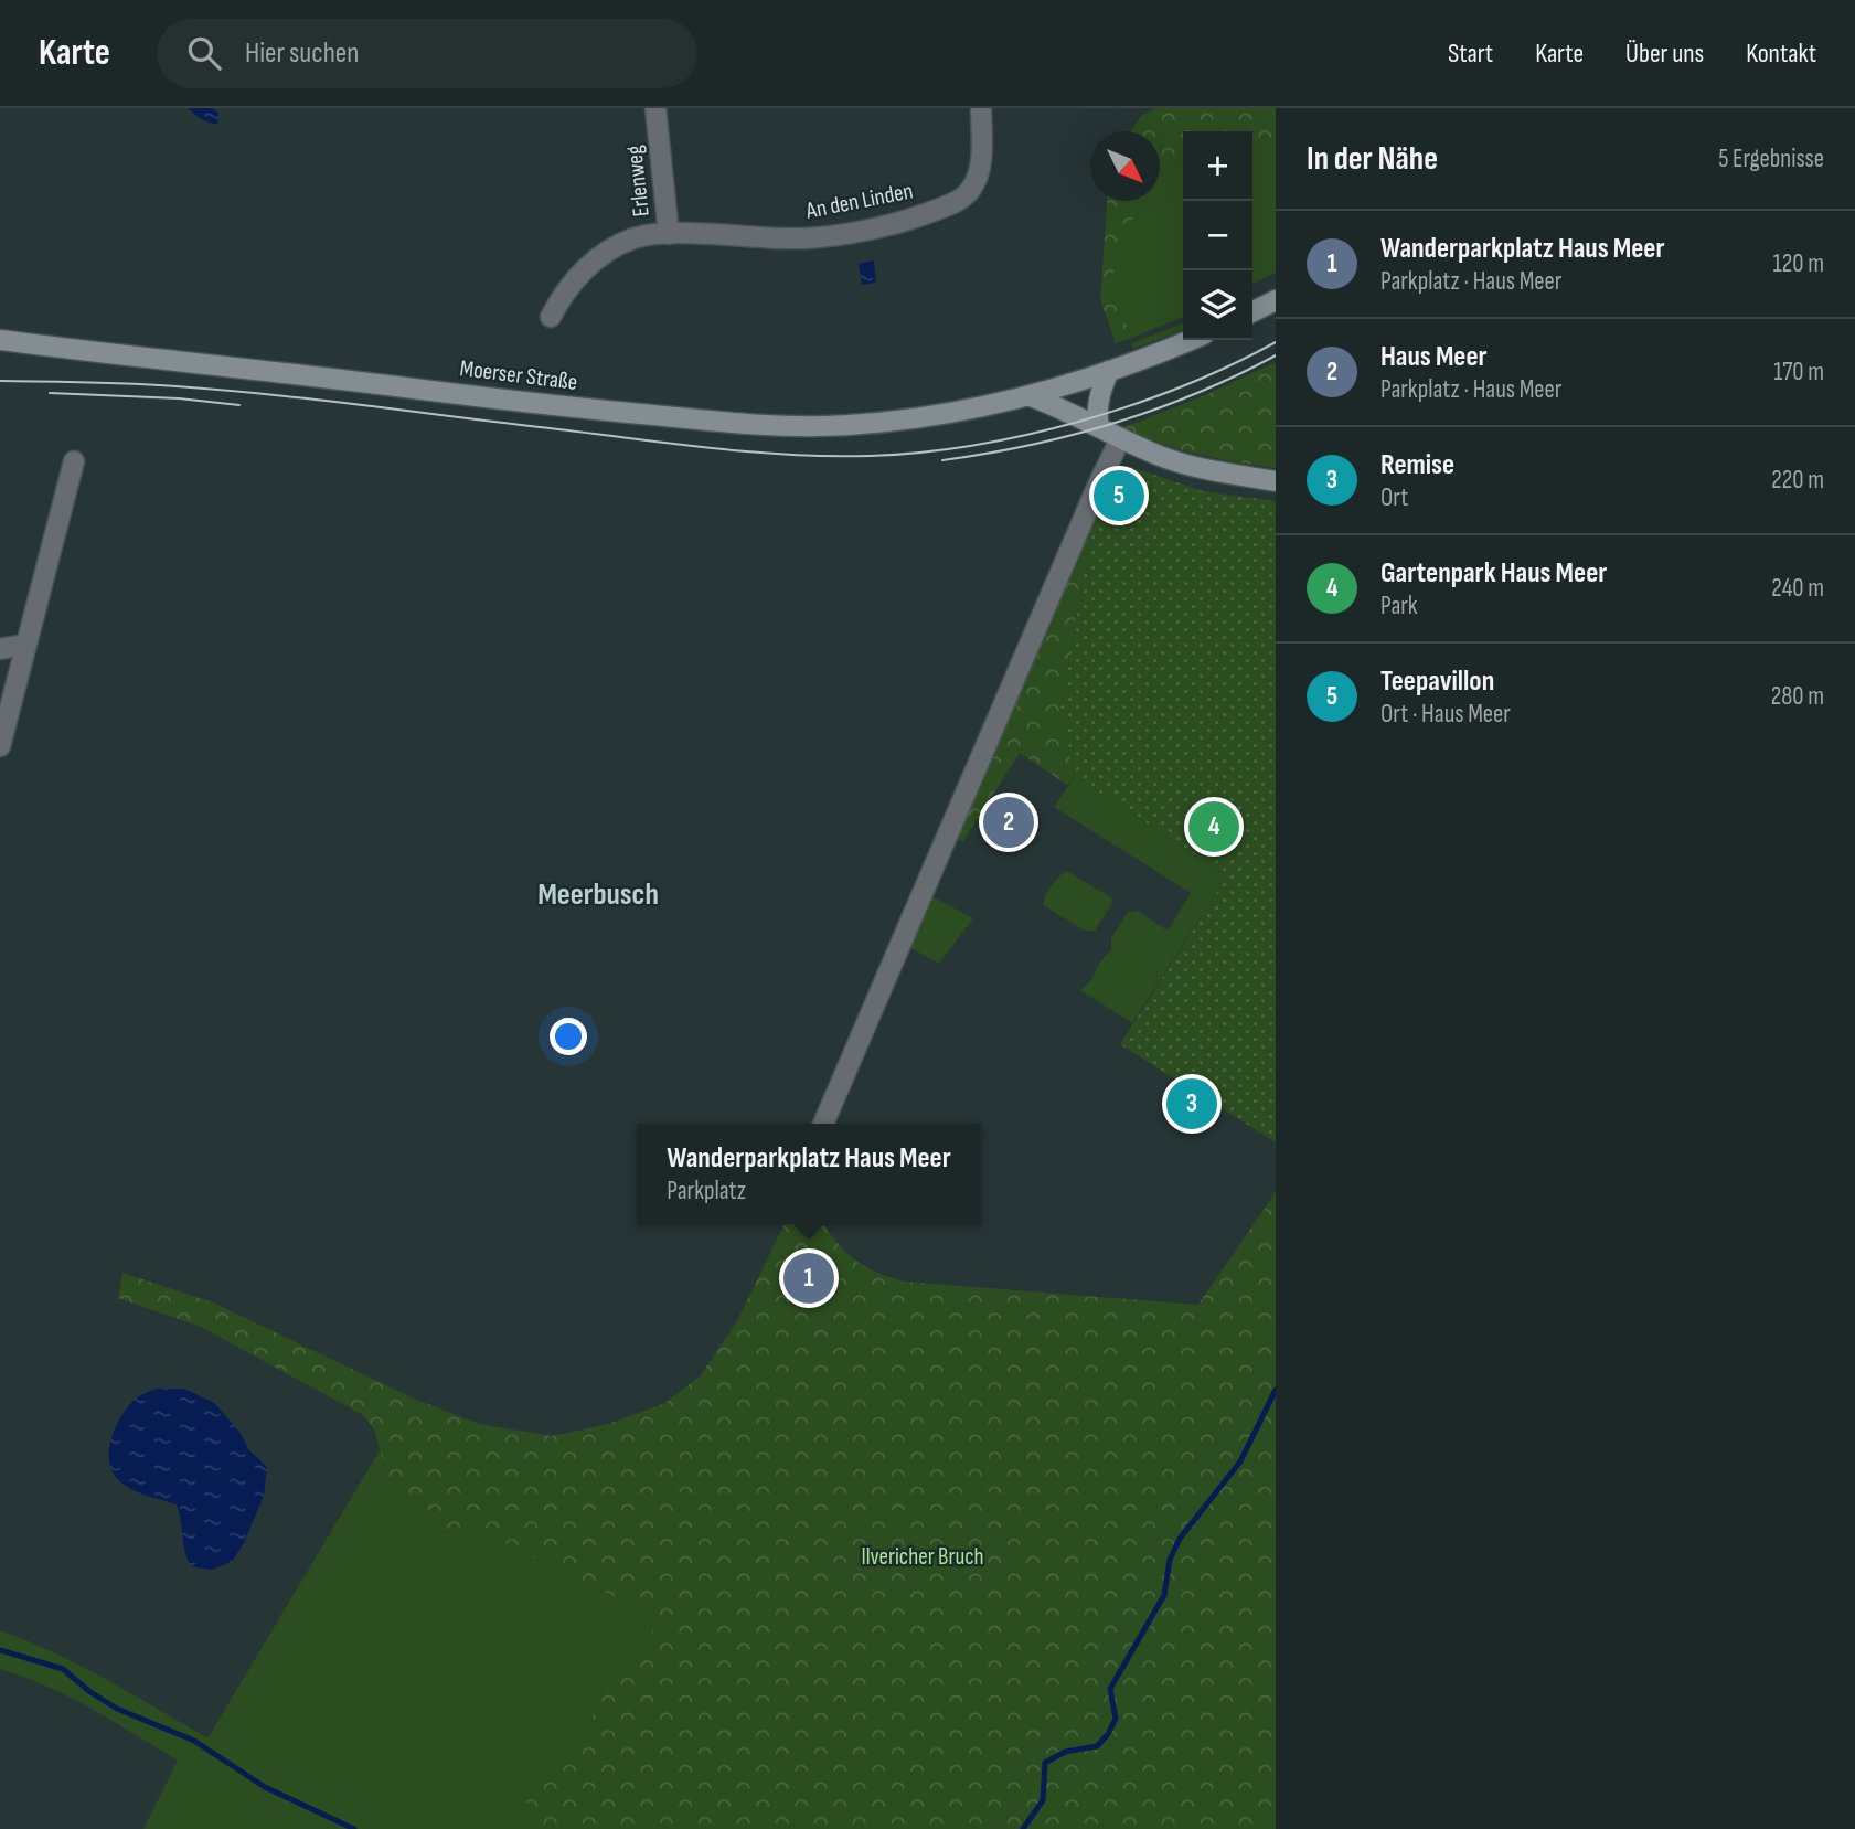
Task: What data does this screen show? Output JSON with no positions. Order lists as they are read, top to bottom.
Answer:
{
  "streets": {
    "main road": ["Moerser Straße"],
    "street": ["Erlenweg", "An den Linden"]
  },
  "crossings": [
    ["Erlenweg", "An den Linden"]
  ],
  "districts": ["Meerbusch"],
  "parks": ["Ilvericher Bruch"],
  "north": "bottom right",
  "page": {
    "header": "Karte",
    "search": "Hier suchen",
    "nav": [
      "Start",
      "Karte",
      "Über uns",
      "Kontakt"
    ],
    "heading": ["In der Nähe", "5 Ergebnisse"],
    "map_buttons": ["+", "−"],
    "list": [
      {
        "mark": "1",
        "name": "Wanderparkplatz Haus Meer",
        "note": "Parkplatz · Haus Meer",
        "value": "120 m"
      },
      {
        "mark": "2",
        "name": "Haus Meer",
        "note": "Parkplatz · Haus Meer",
        "value": "170 m"
      },
      {
        "mark": "3",
        "name": "Remise",
        "note": "Ort",
        "value": "220 m"
      },
      {
        "mark": "4",
        "name": "Gartenpark Haus Meer",
        "note": "Park",
        "value": "240 m"
      },
      {
        "mark": "5",
        "name": "Teepavillon",
        "note": "Ort · Haus Meer",
        "value": "280 m"
      }
    ],
    "pins": [
      "5",
      "2",
      "4",
      "3",
      "1"
    ],
    "popup": ["Wanderparkplatz Haus Meer", "Parkplatz"]
  }
}
